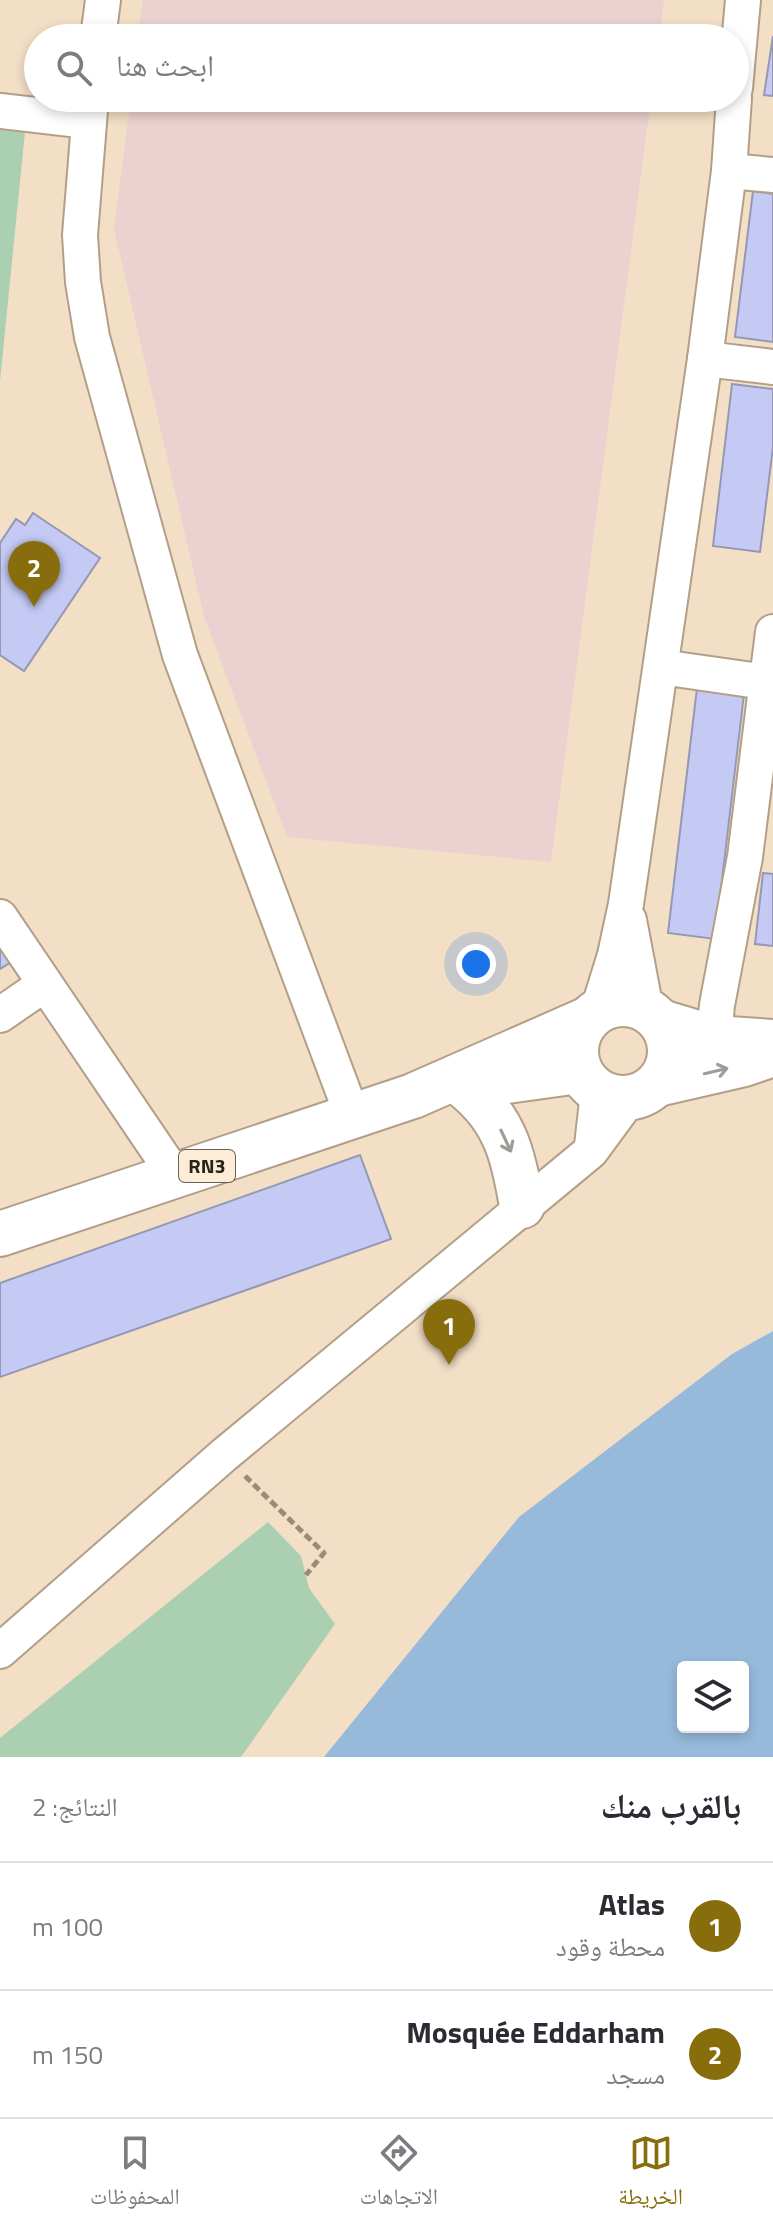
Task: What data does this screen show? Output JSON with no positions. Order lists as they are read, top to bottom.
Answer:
{
  "streets": {
    "main road": ["RN3"]
  },
  "page": {
    "search": "ابحث هنا",
    "pins": ["2", "1"],
    "heading": ["بالقرب منك", "النتائج: 2"],
    "list": [
      {
        "mark": "1",
        "name": "Atlas",
        "note": "محطة وقود",
        "value": "100 m"
      },
      {
        "mark": "2",
        "name": "Mosquée Eddarham",
        "note": "مسجد",
        "value": "150 m"
      }
    ],
    "nav": ["الخريطة", "الاتجاهات", "المحفوظات"]
  }
}
